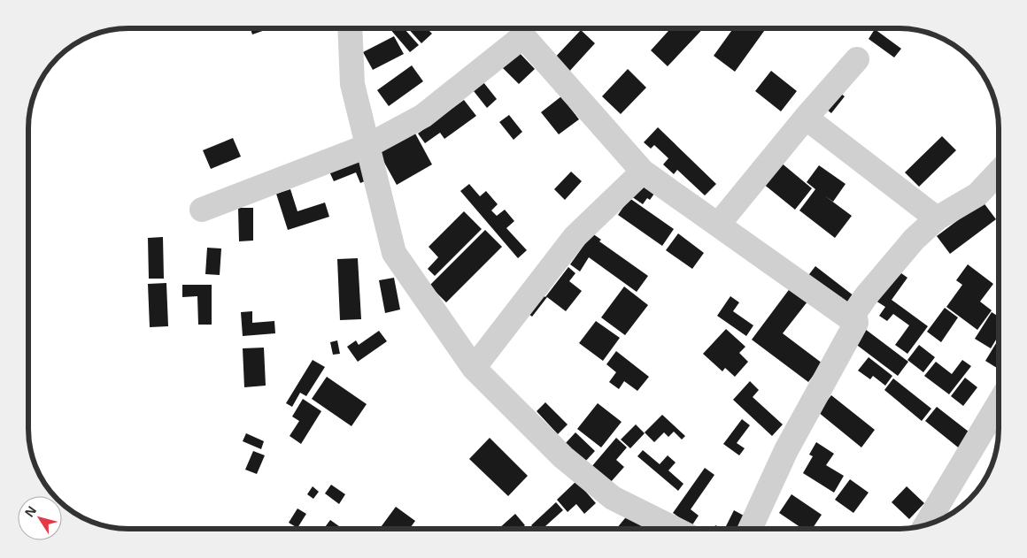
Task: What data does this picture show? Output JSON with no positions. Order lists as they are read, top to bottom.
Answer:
{
  "north": "top left"
}
